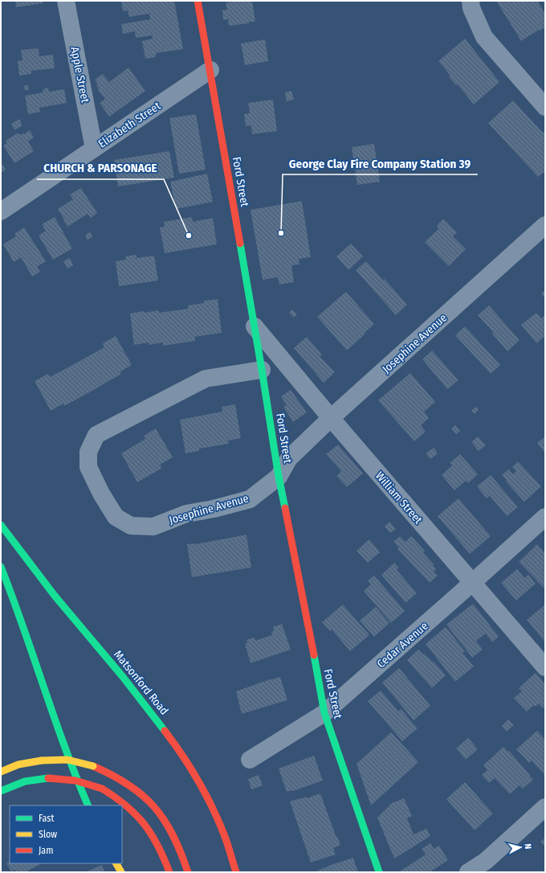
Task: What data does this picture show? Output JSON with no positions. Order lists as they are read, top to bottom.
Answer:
{
  "streets": {
    "main road": ["Ford Street", "Matsonford Road"],
    "street": [
      "Apple Street",
      "Elizabeth Street",
      "Josephine Avenue",
      "William Street",
      "Cedar Avenue"
    ]
  },
  "crossings": [
    ["Apple Street", "Elizabeth Street"],
    ["Elizabeth Street", "Ford Street"],
    ["Ford Street", "Josephine Avenue"],
    ["Ford Street", "William Street"],
    ["Ford Street", "Cedar Avenue"],
    ["Josephine Avenue", "William Street"],
    ["William Street", "Cedar Avenue"]
  ],
  "places": ["George Clay Fire Company Station 39", "CHURCH & PARSONAGE"],
  "legend": ["Fast", "Slow", "Jam"],
  "north": "right"
}
